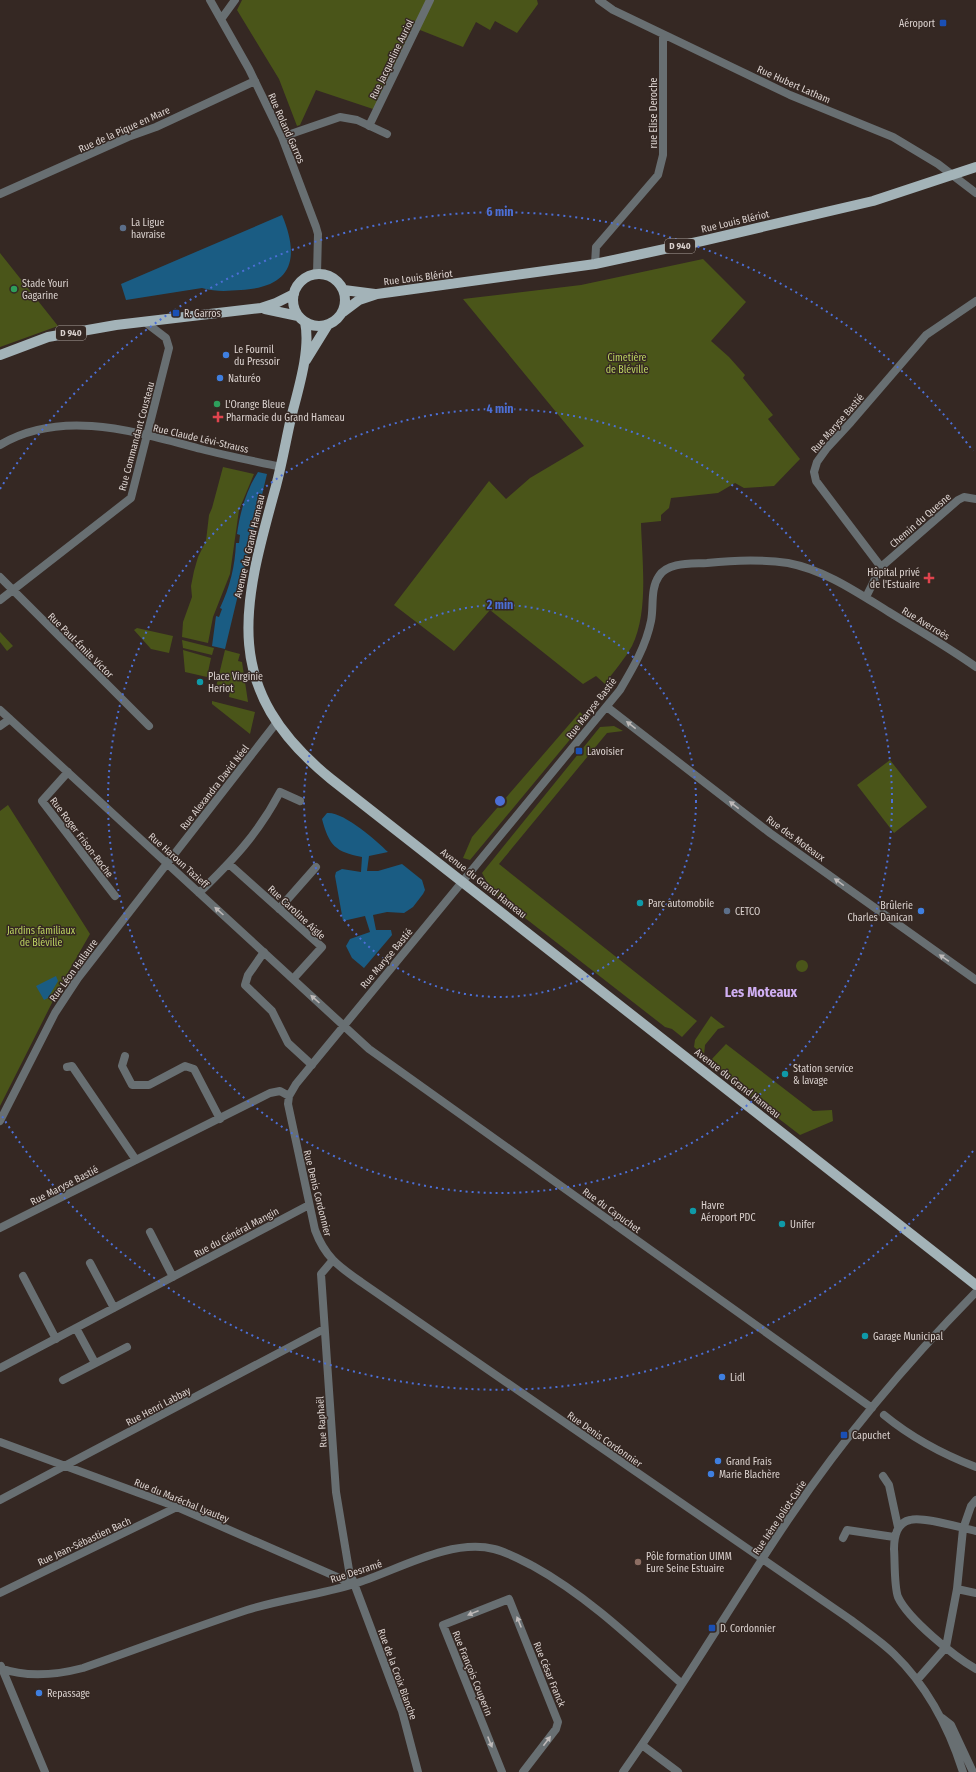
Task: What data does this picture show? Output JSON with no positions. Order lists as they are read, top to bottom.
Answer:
{
  "streets": {
    "main road": ["Rue Louis Blériot", "D 940", "Avenue du Grand Hameau"],
    "street": [
      "Rue Jacqueline Auriol",
      "Rue Hubert Latham",
      "rue Elise Deroche",
      "Rue Roland Garros",
      "Rue de la Pique en Mare",
      "Rue Maryse Bastié",
      "Rue Commandant Cousteau",
      "Rue Claude Lévi-Strauss",
      "Chemin du Quesne",
      "Rue Averroès",
      "Rue Paul-Émile Victor",
      "Rue Alexandra David Néel",
      "Rue Roger Frison-Roche",
      "Rue des Moteaux",
      "Rue Haroun Tazieff",
      "Rue Caroline Aigle",
      "Rue Léon Hallaure",
      "Rue Denis Cordonnier",
      "Rue du Capuchet",
      "Rue du Général Mangin",
      "Rue Henri Labbay",
      "Rue Raphaël",
      "Rue du Maréchal Lyautey",
      "Rue Irène Joliot-Curie",
      "Rue Jean-Sébastien Bach",
      "Rue Desramé",
      "Rue François Couperin",
      "Rue de la Croix Blanche",
      "Rue César Franck"
    ]
  },
  "crossings": [
    ["Rue Hubert Latham", "rue Elise Deroche"],
    ["Rue Hubert Latham", "Rue Louis Blériot"],
    ["rue Elise Deroche", "Rue Louis Blériot"],
    ["Rue Roland Garros", "Rue de la Pique en Mare"],
    ["Rue Roland Garros", "Rue Louis Blériot"],
    ["Rue Roland Garros", "D 940"],
    ["Rue Roland Garros", "Avenue du Grand Hameau"],
    ["Rue Louis Blériot", "D 940"],
    ["Rue Louis Blériot", "Avenue du Grand Hameau"],
    ["D 940", "Rue Commandant Cousteau"],
    ["D 940", "Avenue du Grand Hameau"],
    ["Rue Maryse Bastié", "Chemin du Quesne"],
    ["Rue Maryse Bastié", "Avenue du Grand Hameau"],
    ["Rue Maryse Bastié", "Rue Averroès"],
    ["Rue Maryse Bastié", "Rue des Moteaux"],
    ["Rue Maryse Bastié", "Rue Haroun Tazieff"],
    ["Rue Maryse Bastié", "Rue Denis Cordonnier"],
    ["Rue Maryse Bastié", "Rue du Capuchet"],
    ["Rue Commandant Cousteau", "Rue Claude Lévi-Strauss"],
    ["Rue Commandant Cousteau", "Rue Paul-Émile Victor"],
    ["Rue Claude Lévi-Strauss", "Avenue du Grand Hameau"],
    ["Avenue du Grand Hameau", "Rue Alexandra David Néel"],
    ["Rue Alexandra David Néel", "Rue Haroun Tazieff"],
    ["Rue Alexandra David Néel", "Rue Léon Hallaure"],
    ["Rue Roger Frison-Roche", "Rue Haroun Tazieff"],
    ["Rue Haroun Tazieff", "Rue Caroline Aigle"],
    ["Rue Haroun Tazieff", "Rue Léon Hallaure"],
    ["Rue Haroun Tazieff", "Rue du Capuchet"],
    ["Rue Denis Cordonnier", "Rue du Général Mangin"],
    ["Rue Denis Cordonnier", "Rue Raphaël"],
    ["Rue Denis Cordonnier", "Rue Irène Joliot-Curie"],
    ["Rue du Capuchet", "Rue Irène Joliot-Curie"],
    ["Rue Henri Labbay", "Rue Raphaël"],
    ["Rue Henri Labbay", "Rue du Maréchal Lyautey"],
    ["Rue Raphaël", "Rue du Maréchal Lyautey"],
    ["Rue Raphaël", "Rue Desramé"],
    ["Rue Raphaël", "Rue de la Croix Blanche"],
    ["Rue du Maréchal Lyautey", "Rue Jean-Sébastien Bach"],
    ["Rue du Maréchal Lyautey", "Rue Desramé"],
    ["Rue du Maréchal Lyautey", "Rue de la Croix Blanche"],
    ["Rue Irène Joliot-Curie", "Rue Desramé"],
    ["Rue Desramé", "Rue de la Croix Blanche"],
    ["Rue François Couperin", "Rue César Franck"]
  ],
  "one_way": ["Rue des Moteaux", "Rue César Franck"],
  "districts": ["Les Moteaux"],
  "parks": ["Cimetière de Bléville", "Jardins familiaux de Bléville"],
  "places": {
    "transit": [
      "Aéroport",
      "R. Garros",
      "Lavoisier",
      "Capuchet",
      "D. Cordonnier"
    ],
    "other": [
      "La Ligue havraise",
      "Stade Youri Gagarine",
      "Le Fournil du Pressoir",
      "Naturéo",
      "L'Orange Bleue",
      "Place Virginie Heriot",
      "Parc automobile",
      "CETCO",
      "Brûlerie Charles Danican",
      "Station service & lavage",
      "Havre Aéroport PDC",
      "Unifer",
      "Garage Municipal",
      "Lidl",
      "Grand Frais",
      "Marie Blachère",
      "Pôle formation UIMM Eure Seine Estuaire",
      "Repassage"
    ],
    "health": ["Pharmacie du Grand Hameau", "Hôpital privé de l'Estuaire"]
  },
  "rings": ["6 min", "4 min", "2 min"]
}
